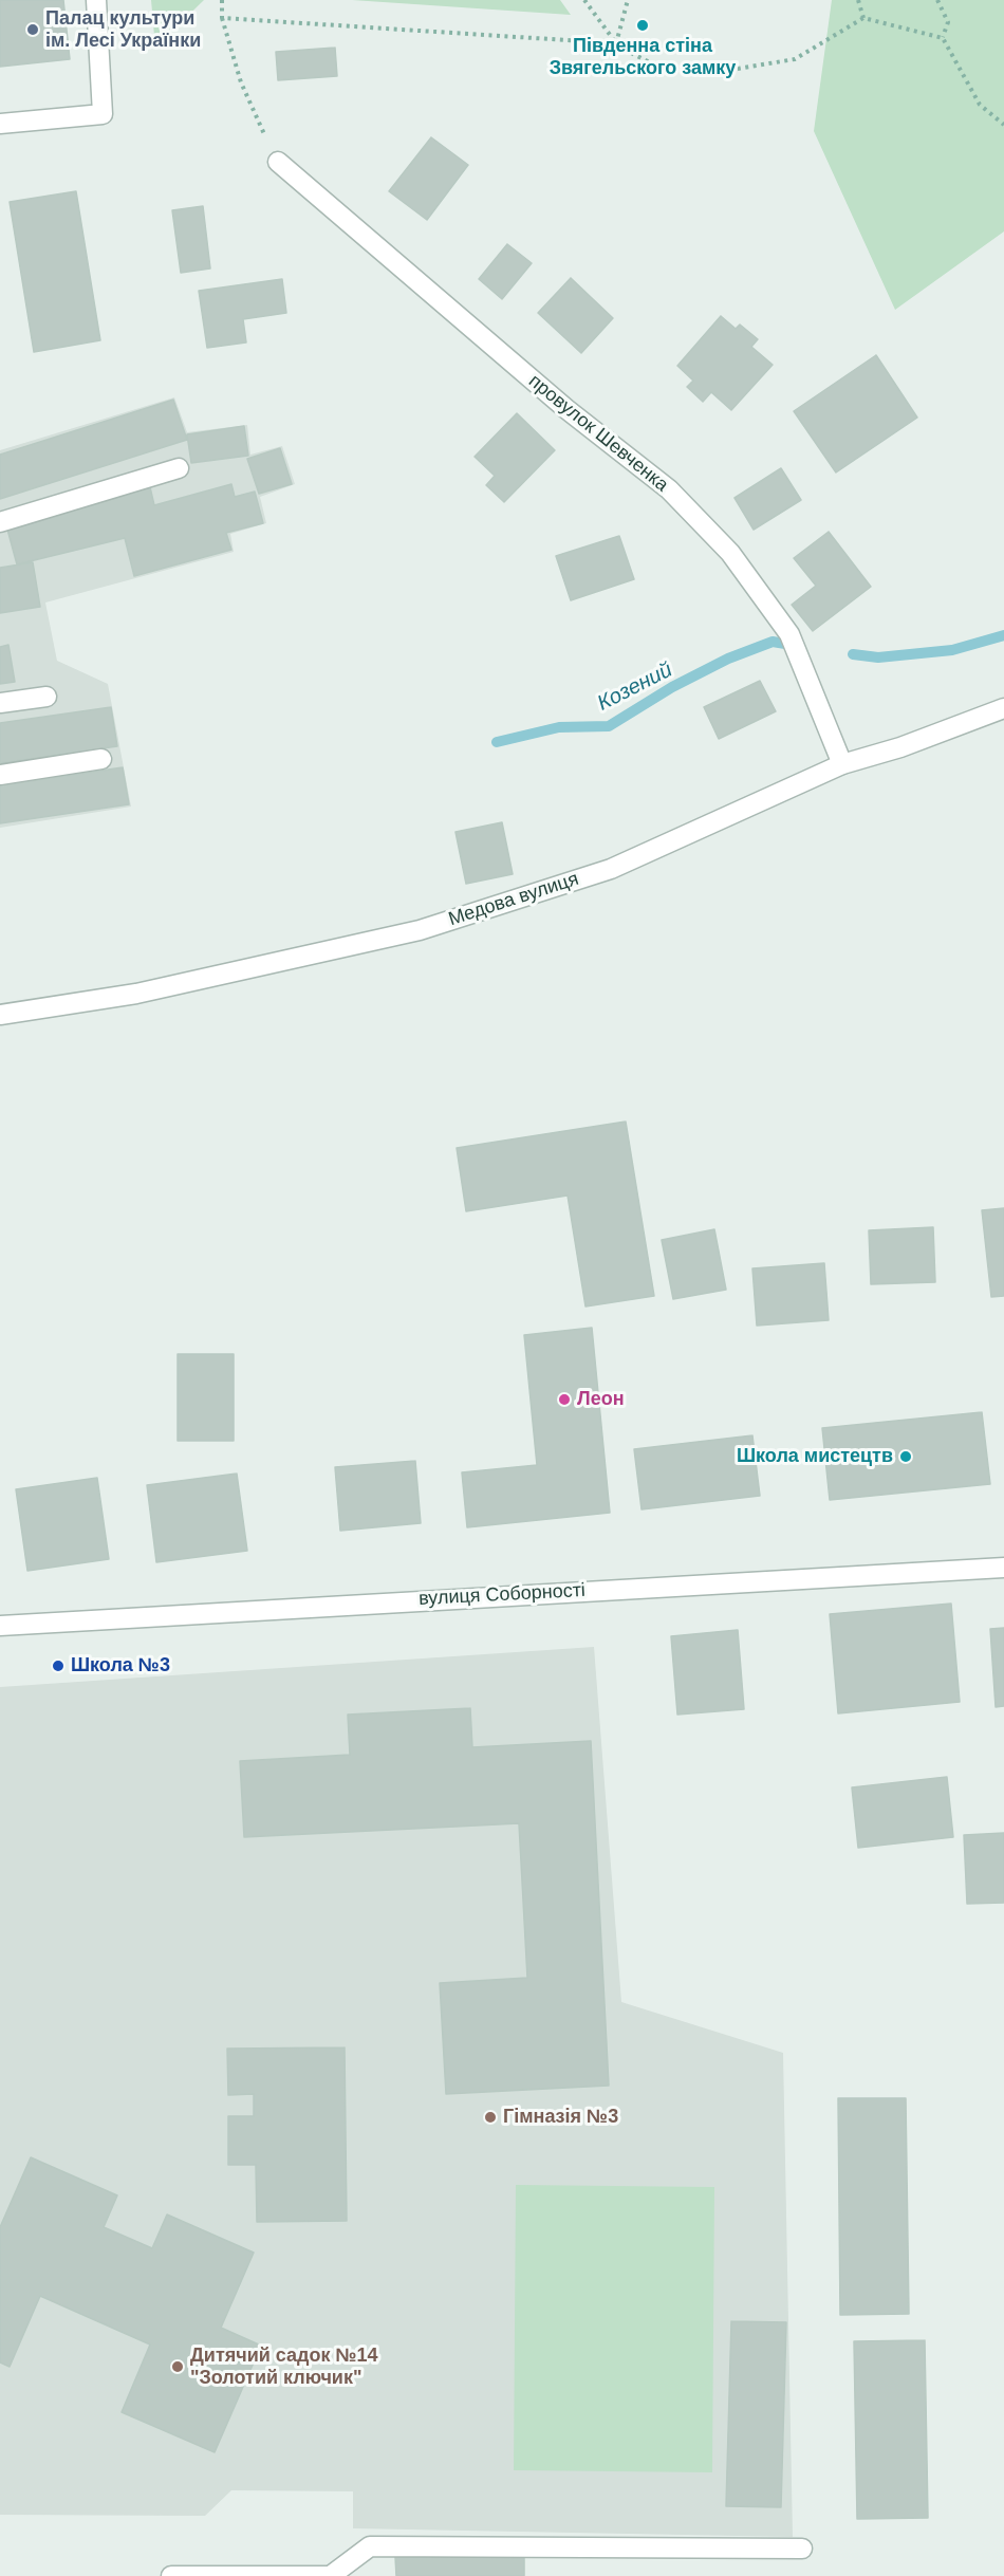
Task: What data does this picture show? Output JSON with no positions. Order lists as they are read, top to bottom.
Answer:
{
  "streets": {
    "street": ["провулок Шевченка", "Медова вулиця", "вулиця Соборності"]
  },
  "crossings": [
    ["провулок Шевченка", "Медова вулиця"]
  ],
  "water": ["Козений"],
  "places": [
    "Південна стіна Звягельского замку",
    "Палац культури ім. Лесі Українки",
    "Леон",
    "Школа мистецтв",
    "Школа №3",
    "Гімназія №3",
    "Дитячий садок №14 \"Золотий ключик\""
  ]
}
